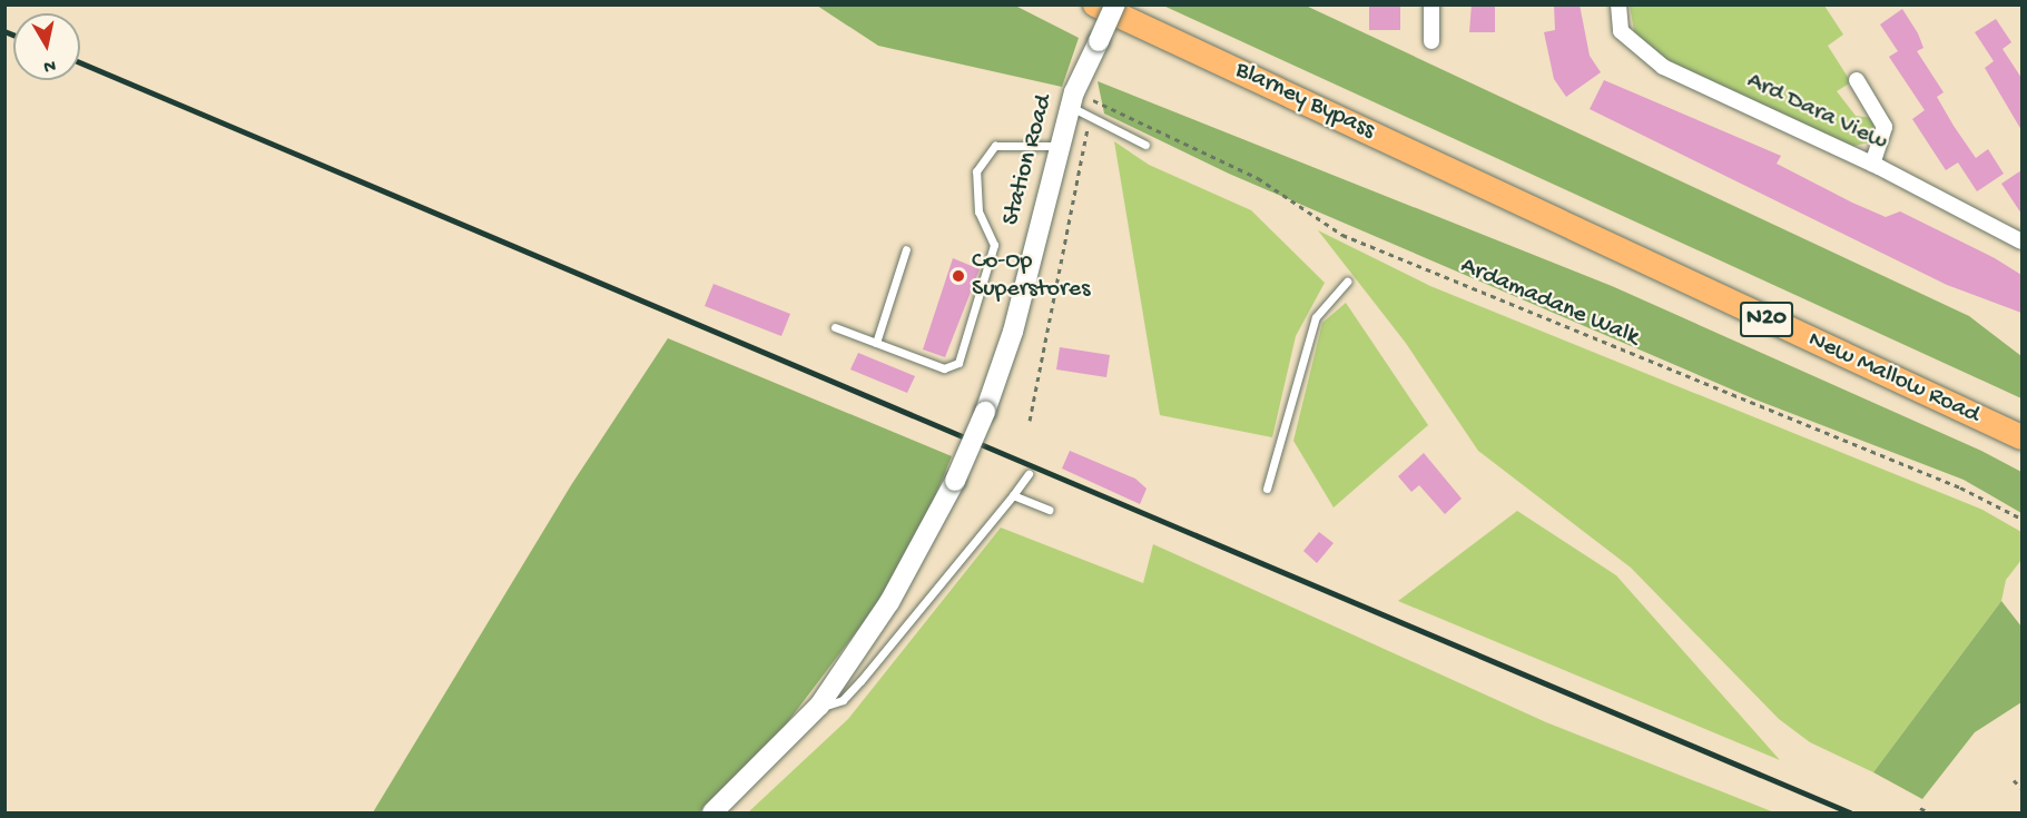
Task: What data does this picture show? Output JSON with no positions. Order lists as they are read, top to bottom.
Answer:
{
  "streets": {
    "highway": ["Blarney Bypass", "N20", "New Mallow Road"],
    "street": ["Ard Dara View", "Station Road"],
    "path": ["Ardamadane Walk"]
  },
  "crossings": [
    ["Blarney Bypass", "New Mallow Road"]
  ],
  "places": ["Co-Op Superstores"],
  "north": "bottom"
}
